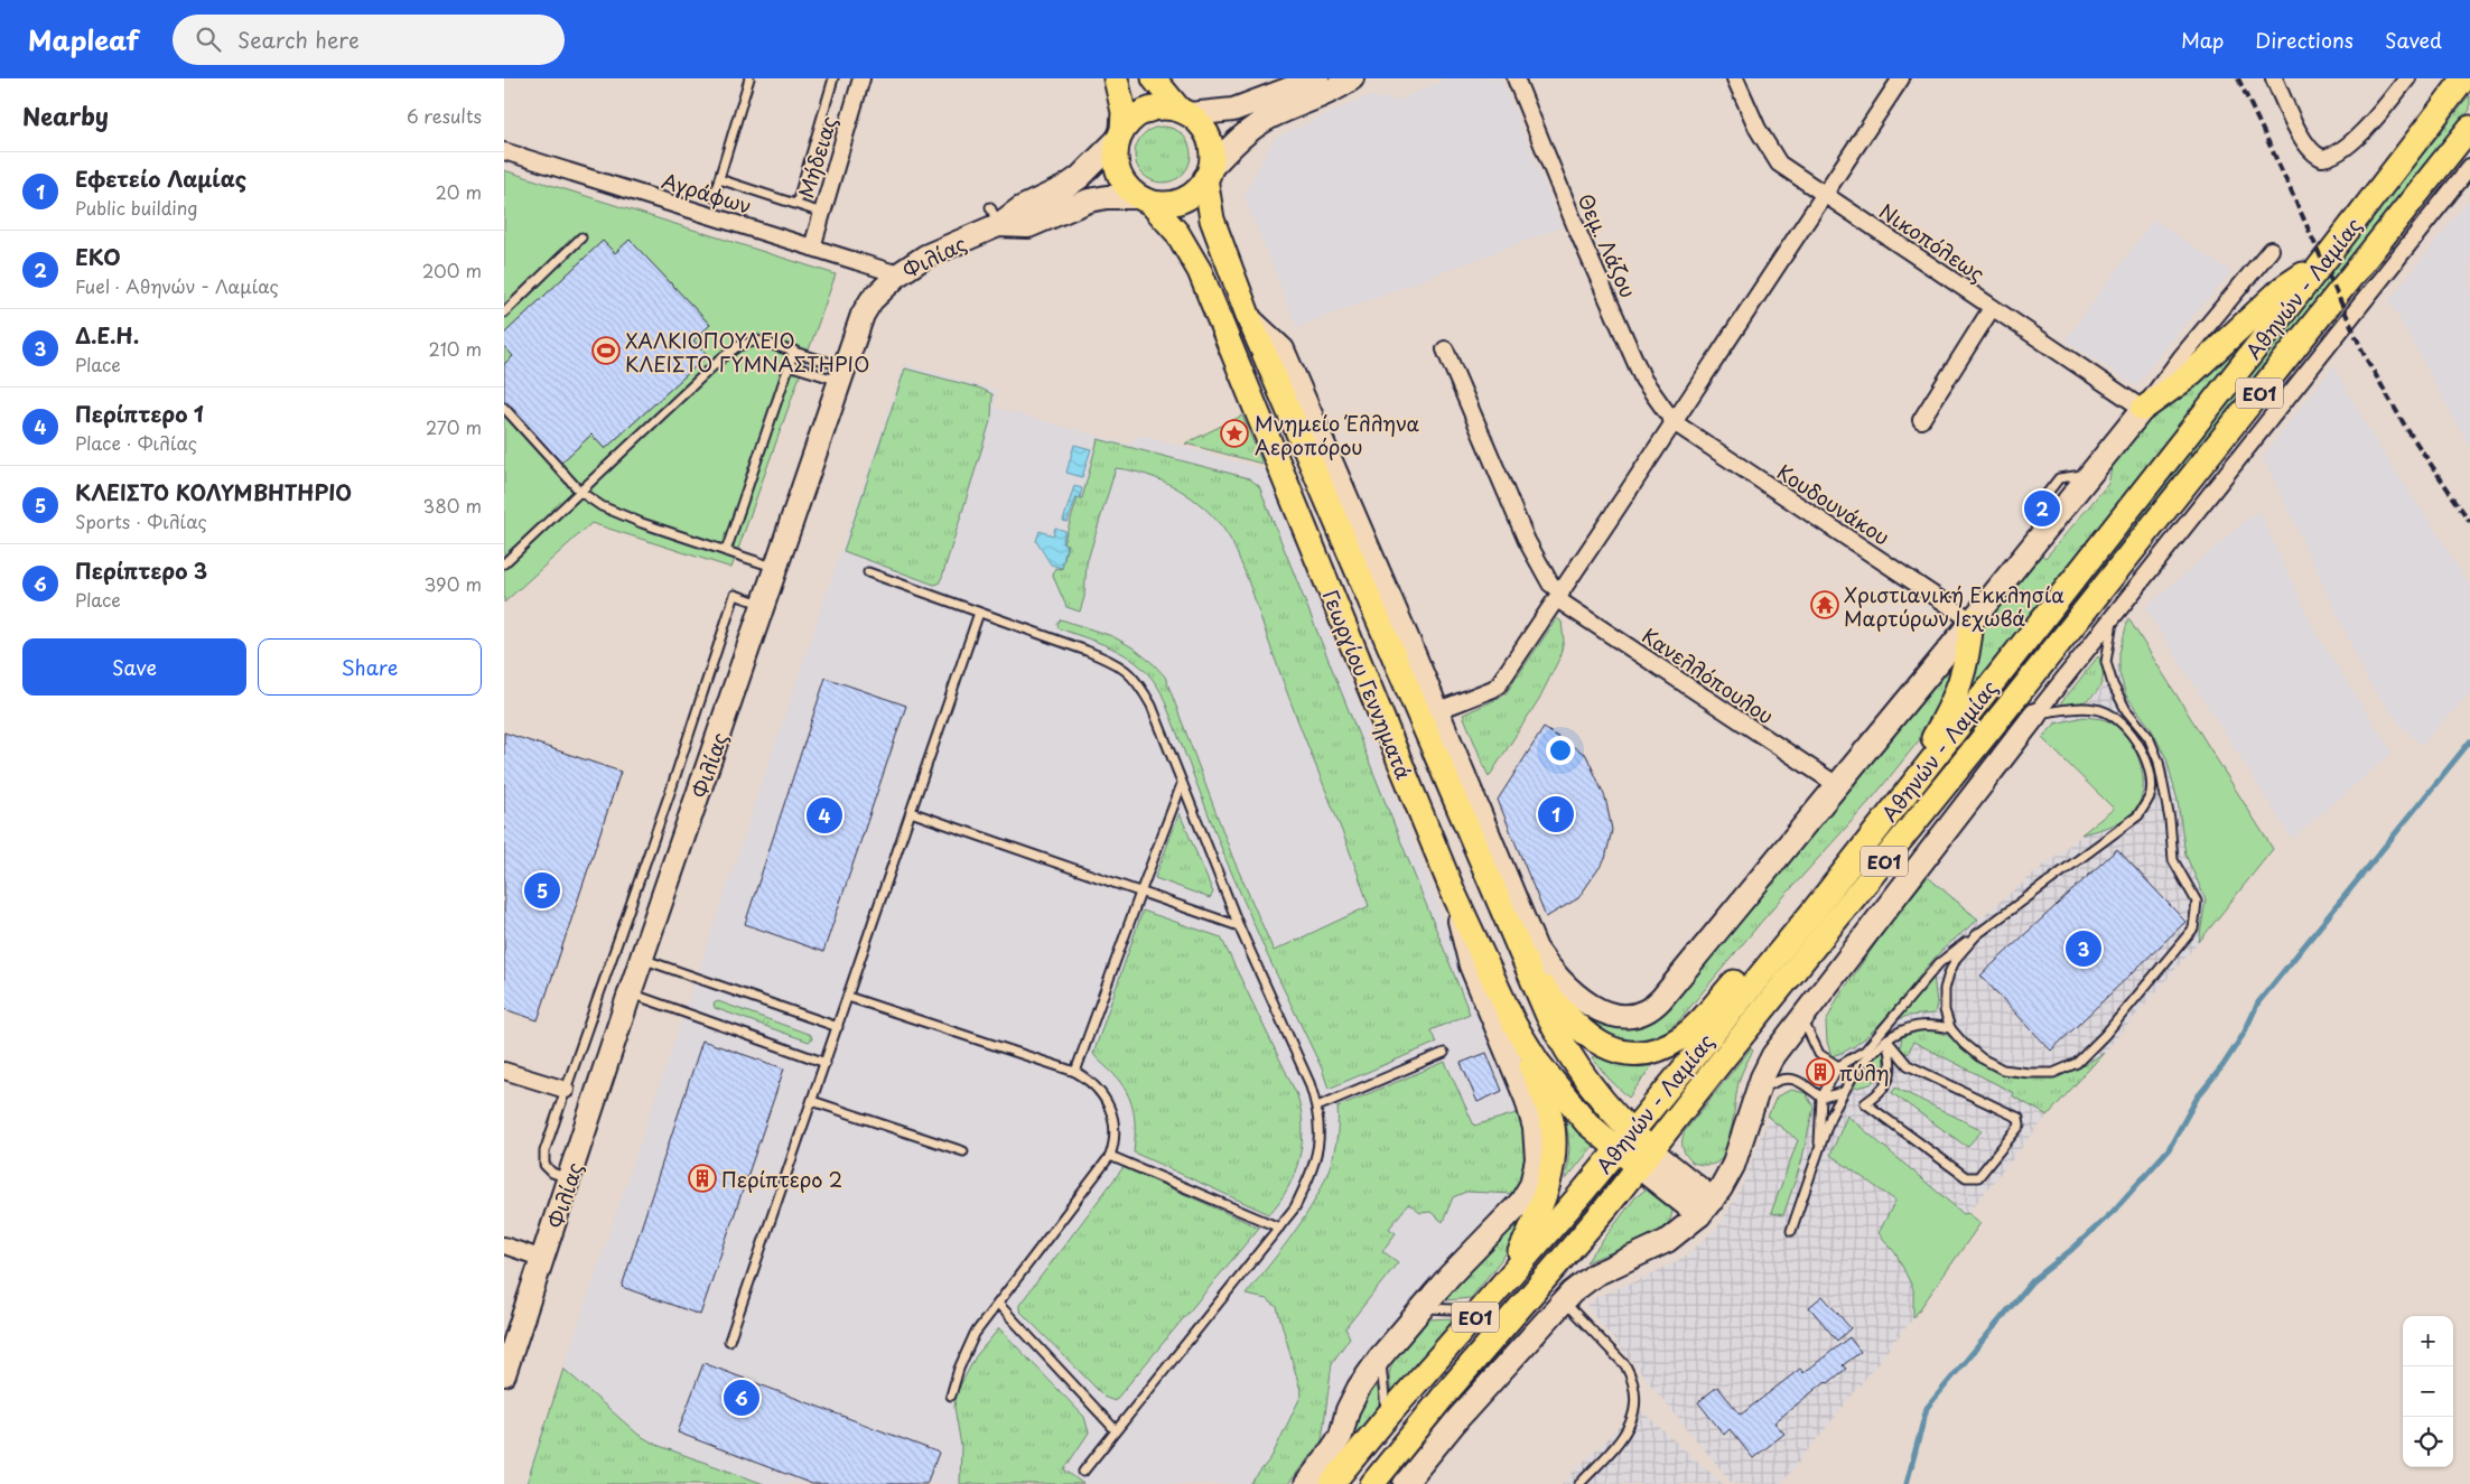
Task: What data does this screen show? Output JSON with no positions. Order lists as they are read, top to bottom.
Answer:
{
  "streets": {
    "main road": ["Αθηνών - Λαμίας", "ΕΟ1", "Γεωργίου Γεννηματά"],
    "street": [
      "Μήδειας",
      "Αγράφων",
      "Νικοπόλεως",
      "Θεμ. Λάζου",
      "Φιλίας",
      "Κουδουνάκου",
      "Κανελλόπουλου"
    ]
  },
  "crossings": [
    ["Μήδειας", "Αγράφων"],
    ["Αγράφων", "Φιλίας"],
    ["Θεμ. Λάζου", "Κουδουνάκου"],
    ["Φιλίας", "Γεωργίου Γεννηματά"],
    ["Αθηνών - Λαμίας", "Γεωργίου Γεννηματά"]
  ],
  "places": {
    "sports": ["ΧΑΛΚΙΟΠΟΥΛΕΙΟ ΚΛΕΙΣΤΟ ΓΥΜΝΑΣΤΗΡΙΟ"],
    "place": ["Μνημείο Έλληνα Αεροπόρου"],
    "temple": ["Χριστιανική Εκκλησία Μαρτύρων Ιεχωβά"],
    "building": ["πύλη", "Περίπτερο 2"]
  },
  "page": {
    "header": "Mapleaf",
    "search": "Search here",
    "nav": ["Map", "Directions", "Saved"],
    "heading": ["Nearby", "6 results"],
    "list": [
      {
        "mark": "1",
        "name": "Εφετείο Λαμίας",
        "note": "Public building",
        "value": "20 m"
      },
      {
        "mark": "2",
        "name": "EKO",
        "note": "Fuel · Αθηνών - Λαμίας",
        "value": "200 m"
      },
      {
        "mark": "3",
        "name": "Δ.Ε.Η.",
        "note": "Place",
        "value": "210 m"
      },
      {
        "mark": "4",
        "name": "Περίπτερο 1",
        "note": "Place · Φιλίας",
        "value": "270 m"
      },
      {
        "mark": "5",
        "name": "ΚΛΕΙΣΤΟ ΚΟΛΥΜΒΗΤΗΡΙΟ",
        "note": "Sports · Φιλίας",
        "value": "380 m"
      },
      {
        "mark": "6",
        "name": "Περίπτερο 3",
        "note": "Place",
        "value": "390 m"
      }
    ],
    "pins": [
      "2",
      "1",
      "4",
      "5",
      "3",
      "6"
    ],
    "buttons": ["Save", "Share"],
    "map_buttons": ["+", "−"]
  }
}
